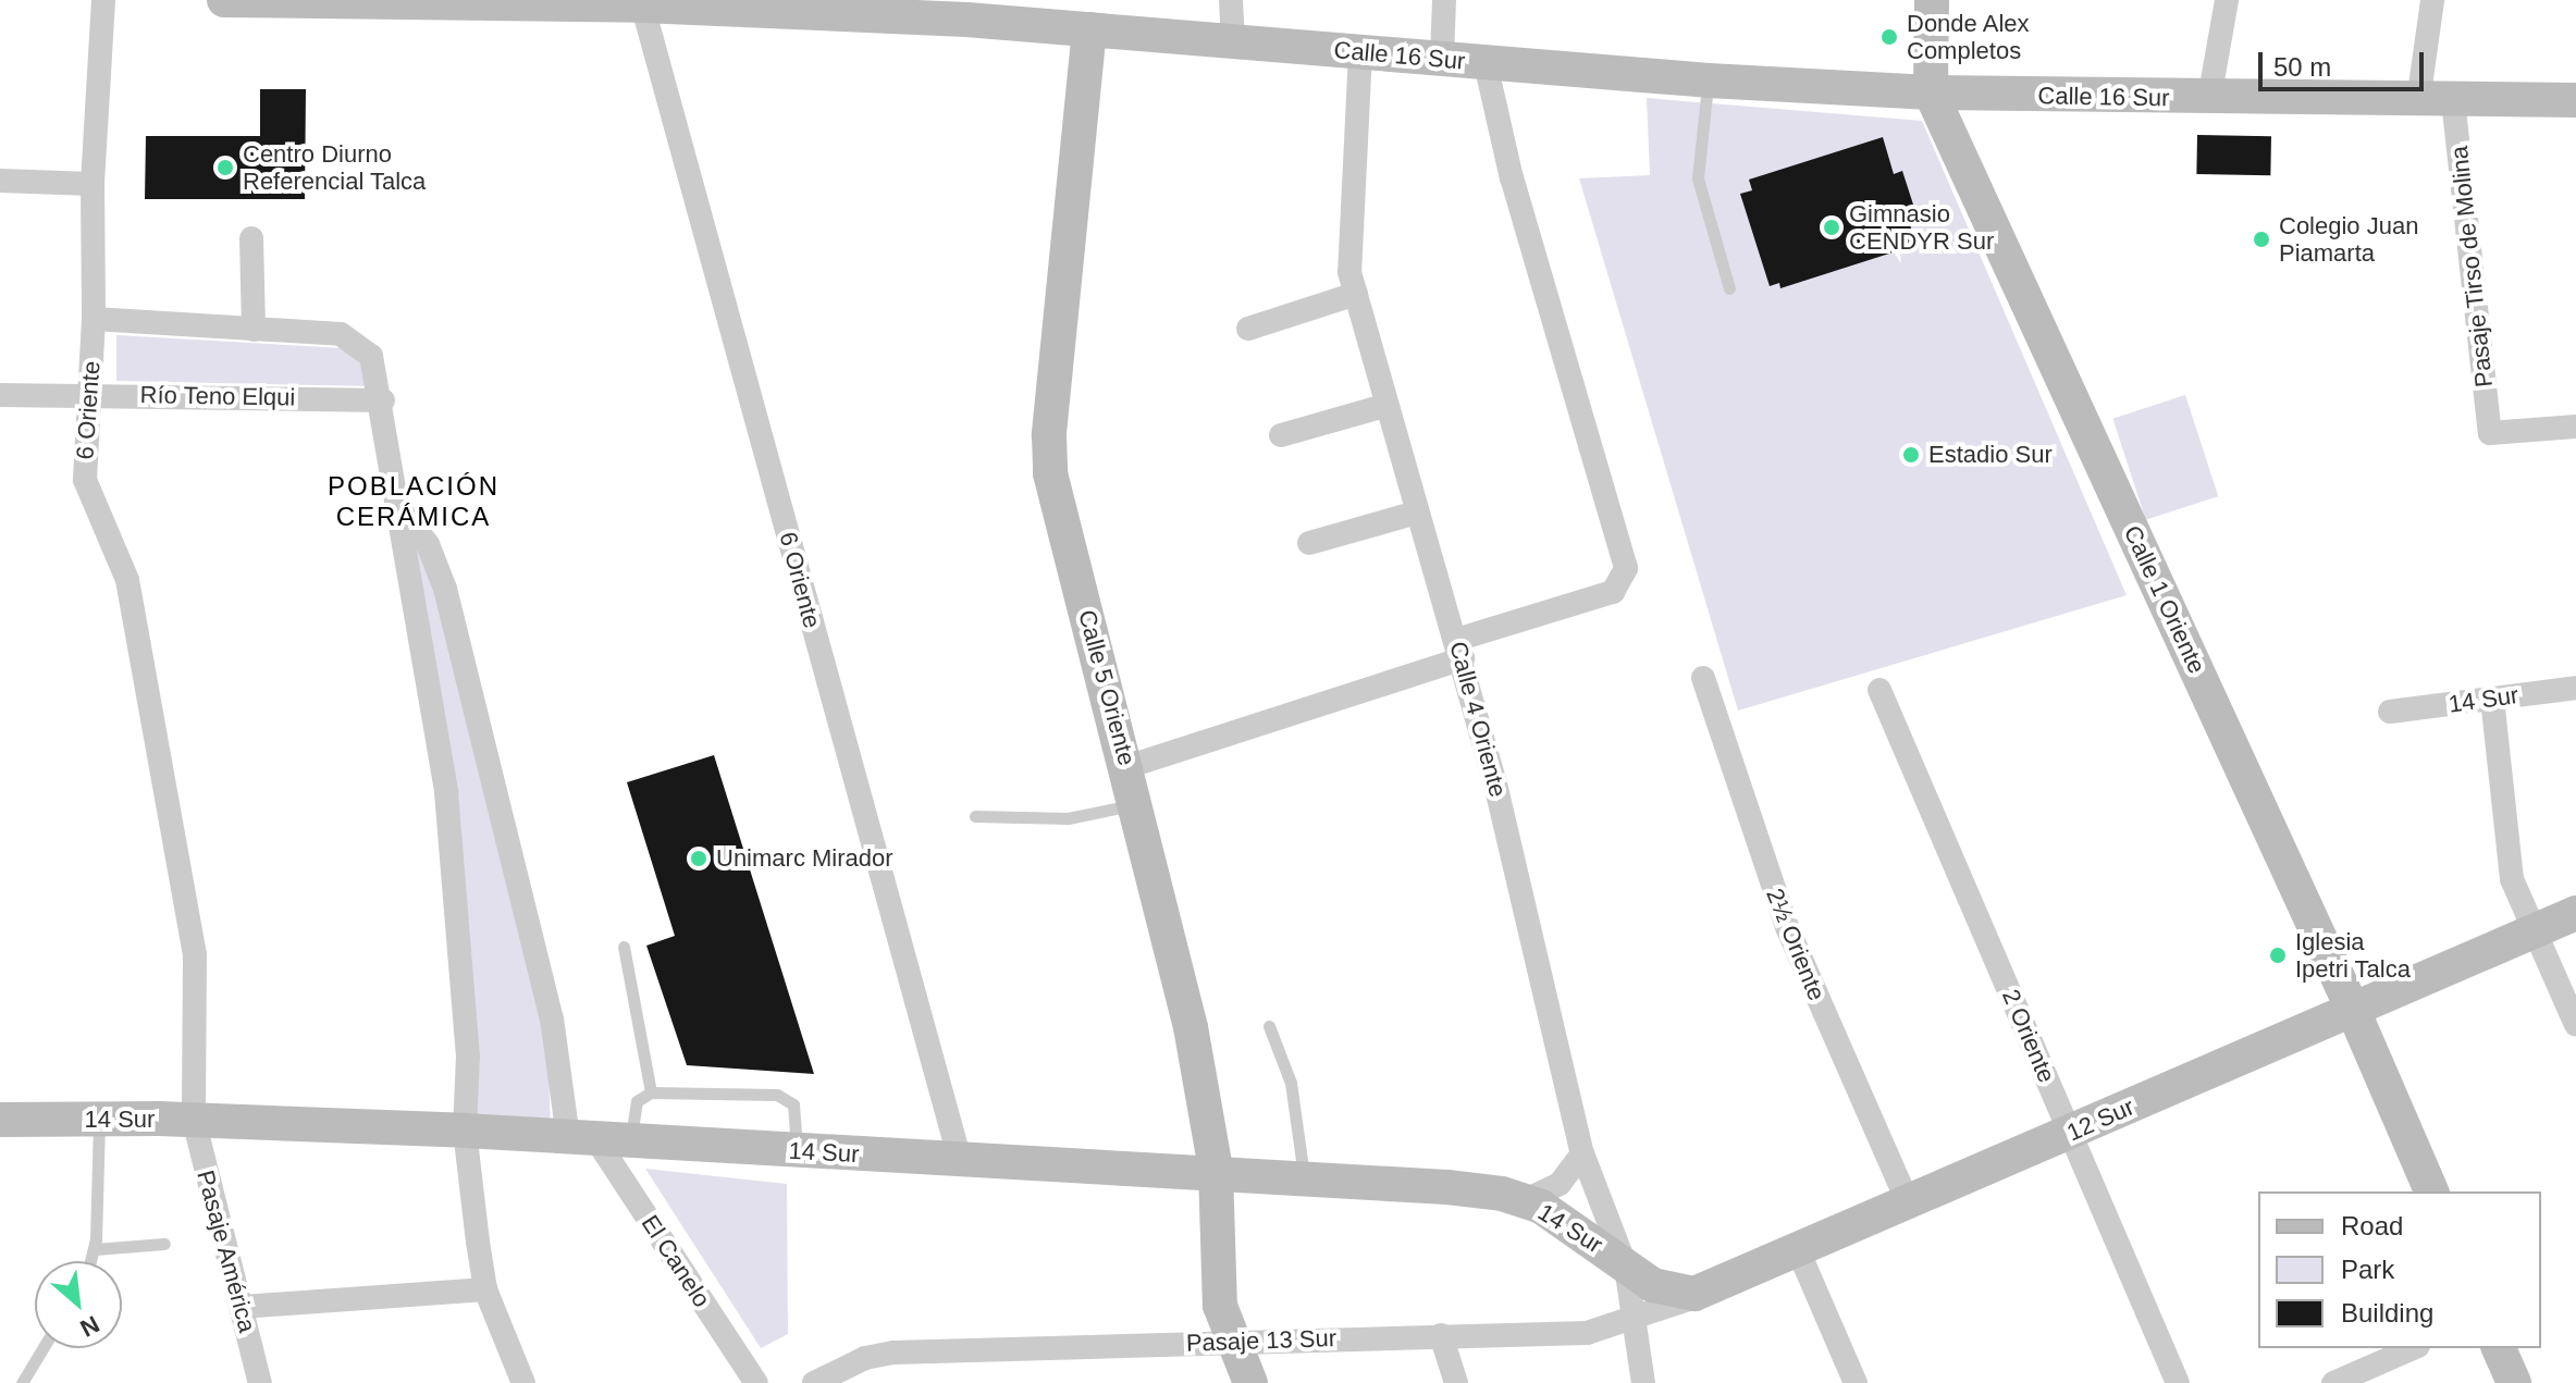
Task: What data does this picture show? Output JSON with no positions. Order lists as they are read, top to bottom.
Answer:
{
  "streets": {
    "main road": [
      "Calle 16 Sur",
      "Calle 1 Oriente",
      "Calle 5 Oriente",
      "14 Sur",
      "12 Sur"
    ],
    "street": [
      "Pasaje Tirso de Molina",
      "Río Teno Elqui",
      "6 Oriente",
      "Calle 4 Oriente",
      "2½ Oriente",
      "2 Oriente",
      "Pasaje América",
      "El Canelo",
      "Pasaje 13 Sur"
    ]
  },
  "crossings": [
    ["Calle 16 Sur", "Pasaje Tirso de Molina"],
    ["Calle 16 Sur", "6 Oriente"],
    ["Calle 16 Sur", "Calle 1 Oriente"],
    ["Calle 16 Sur", "Calle 5 Oriente"],
    ["Calle 16 Sur", "Calle 4 Oriente"],
    ["Río Teno Elqui", "6 Oriente"],
    ["6 Oriente", "14 Sur"],
    ["6 Oriente", "Pasaje América"],
    ["Calle 1 Oriente", "12 Sur"],
    ["Calle 5 Oriente", "14 Sur"],
    ["Calle 5 Oriente", "Pasaje 13 Sur"],
    ["14 Sur", "Calle 4 Oriente"],
    ["14 Sur", "12 Sur"],
    ["14 Sur", "Pasaje América"],
    ["14 Sur", "El Canelo"],
    ["Calle 4 Oriente", "12 Sur"],
    ["Calle 4 Oriente", "Pasaje 13 Sur"],
    ["2½ Oriente", "12 Sur"],
    ["2 Oriente", "12 Sur"],
    ["12 Sur", "Pasaje 13 Sur"]
  ],
  "districts": ["POBLACIÓN CERÁMICA"],
  "places": [
    "Donde Alex Completos",
    "Centro Diurno Referencial Talca",
    "Gimnasio CENDYR Sur",
    "Colegio Juan Piamarta",
    "Estadio Sur",
    "Unimarc Mirador",
    "Iglesia Ipetri Talca"
  ],
  "legend": ["Road", "Park", "Building"],
  "scale_bar": "50 m",
  "north": "bottom right"
}
